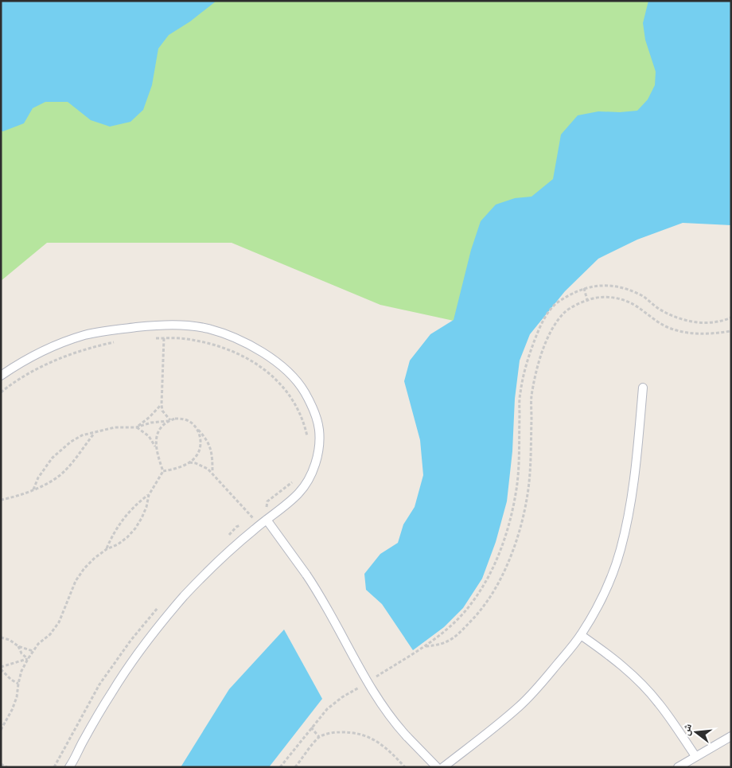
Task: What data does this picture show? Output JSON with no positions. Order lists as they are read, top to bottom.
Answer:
{
  "north": "left"
}
